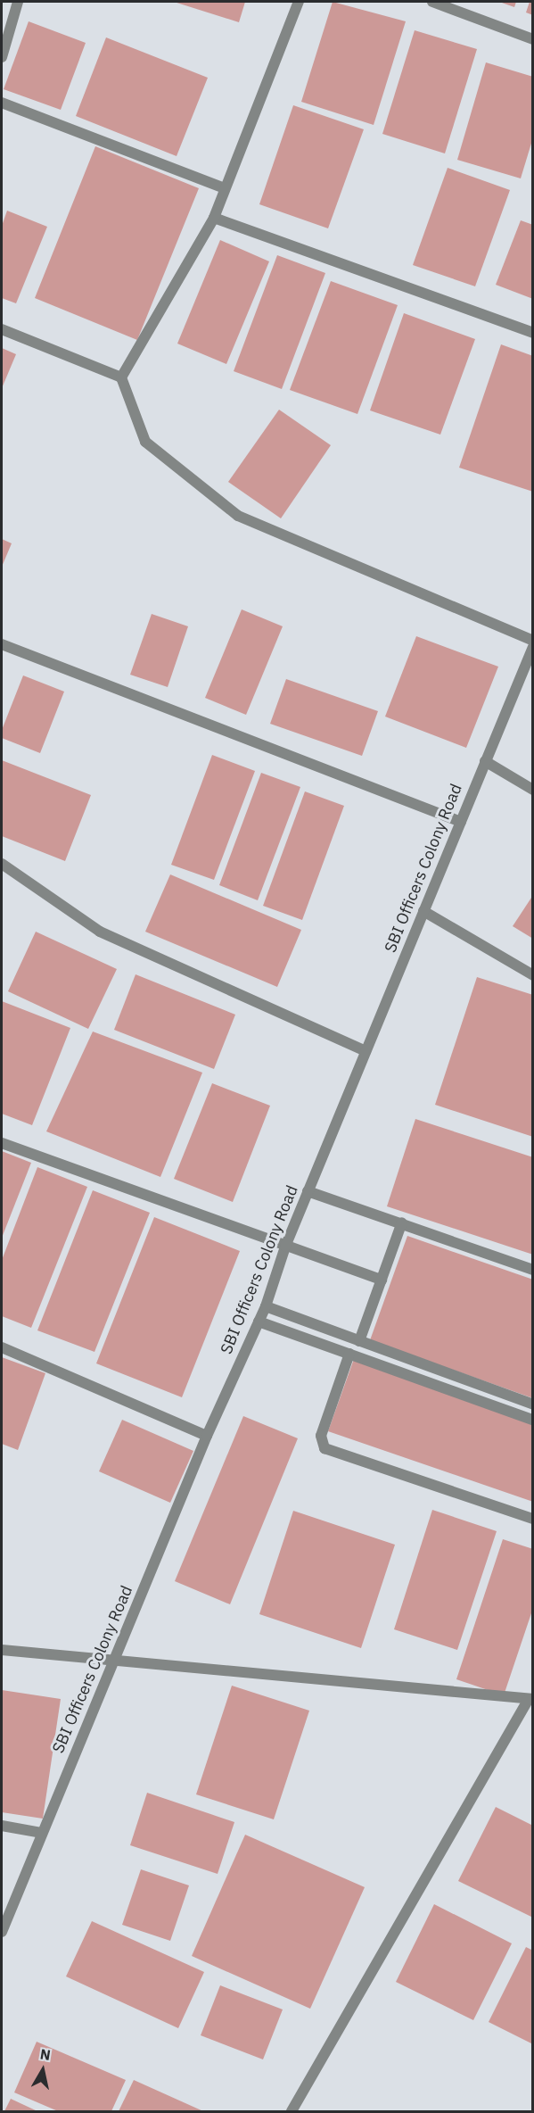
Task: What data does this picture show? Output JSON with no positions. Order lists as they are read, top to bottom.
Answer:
{
  "streets": {
    "street": ["SBI Officers Colony Road"]
  },
  "north": "top"
}
